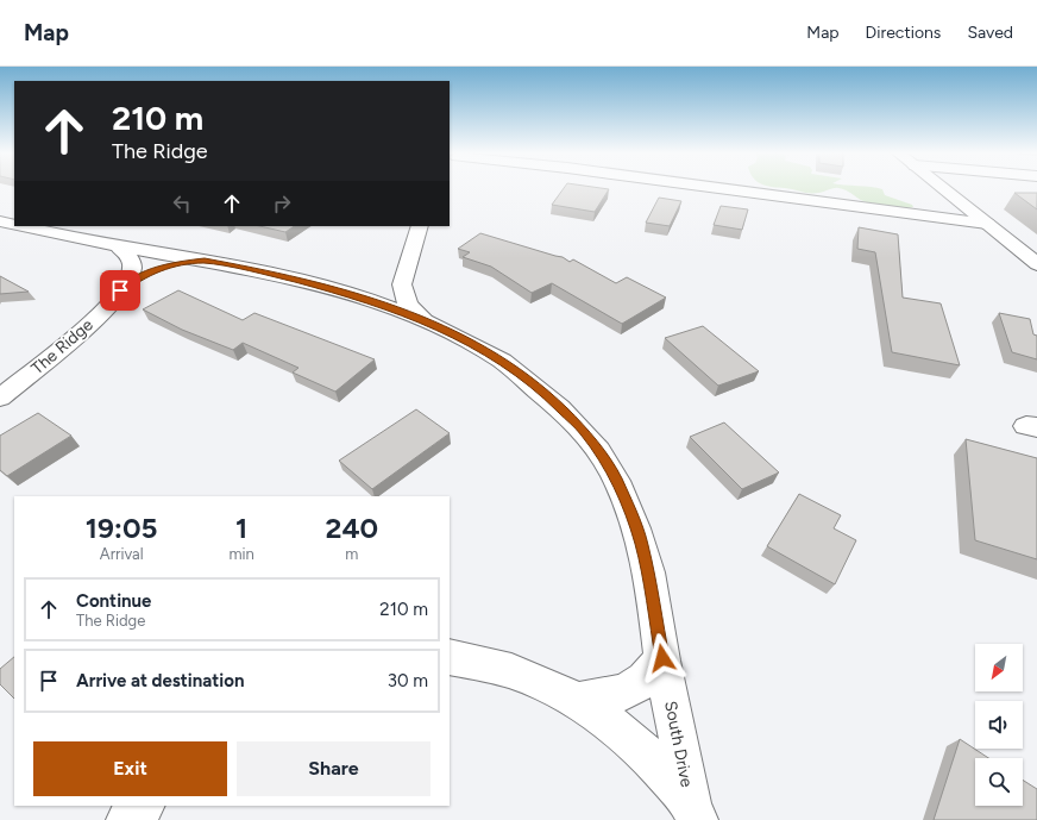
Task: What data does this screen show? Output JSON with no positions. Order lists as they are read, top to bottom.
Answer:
{
  "streets": {
    "street": ["The Ridge", "South Drive"]
  },
  "crossings": [
    ["The Ridge", "South Drive"]
  ],
  "north": "bottom left",
  "page": {
    "header": "Map",
    "nav": ["Map", "Directions", "Saved"],
    "turn": ["210 m", "The Ridge"],
    "eta": [
      "19:05",
      "Arrival",
      "1",
      "min",
      "240",
      "m"
    ],
    "list": [
      {
        "name": "Continue",
        "note": "The Ridge",
        "value": "210 m"
      },
      {
        "name": "Arrive at destination",
        "value": "30 m"
      }
    ],
    "buttons": ["Exit", "Share"]
  }
}
